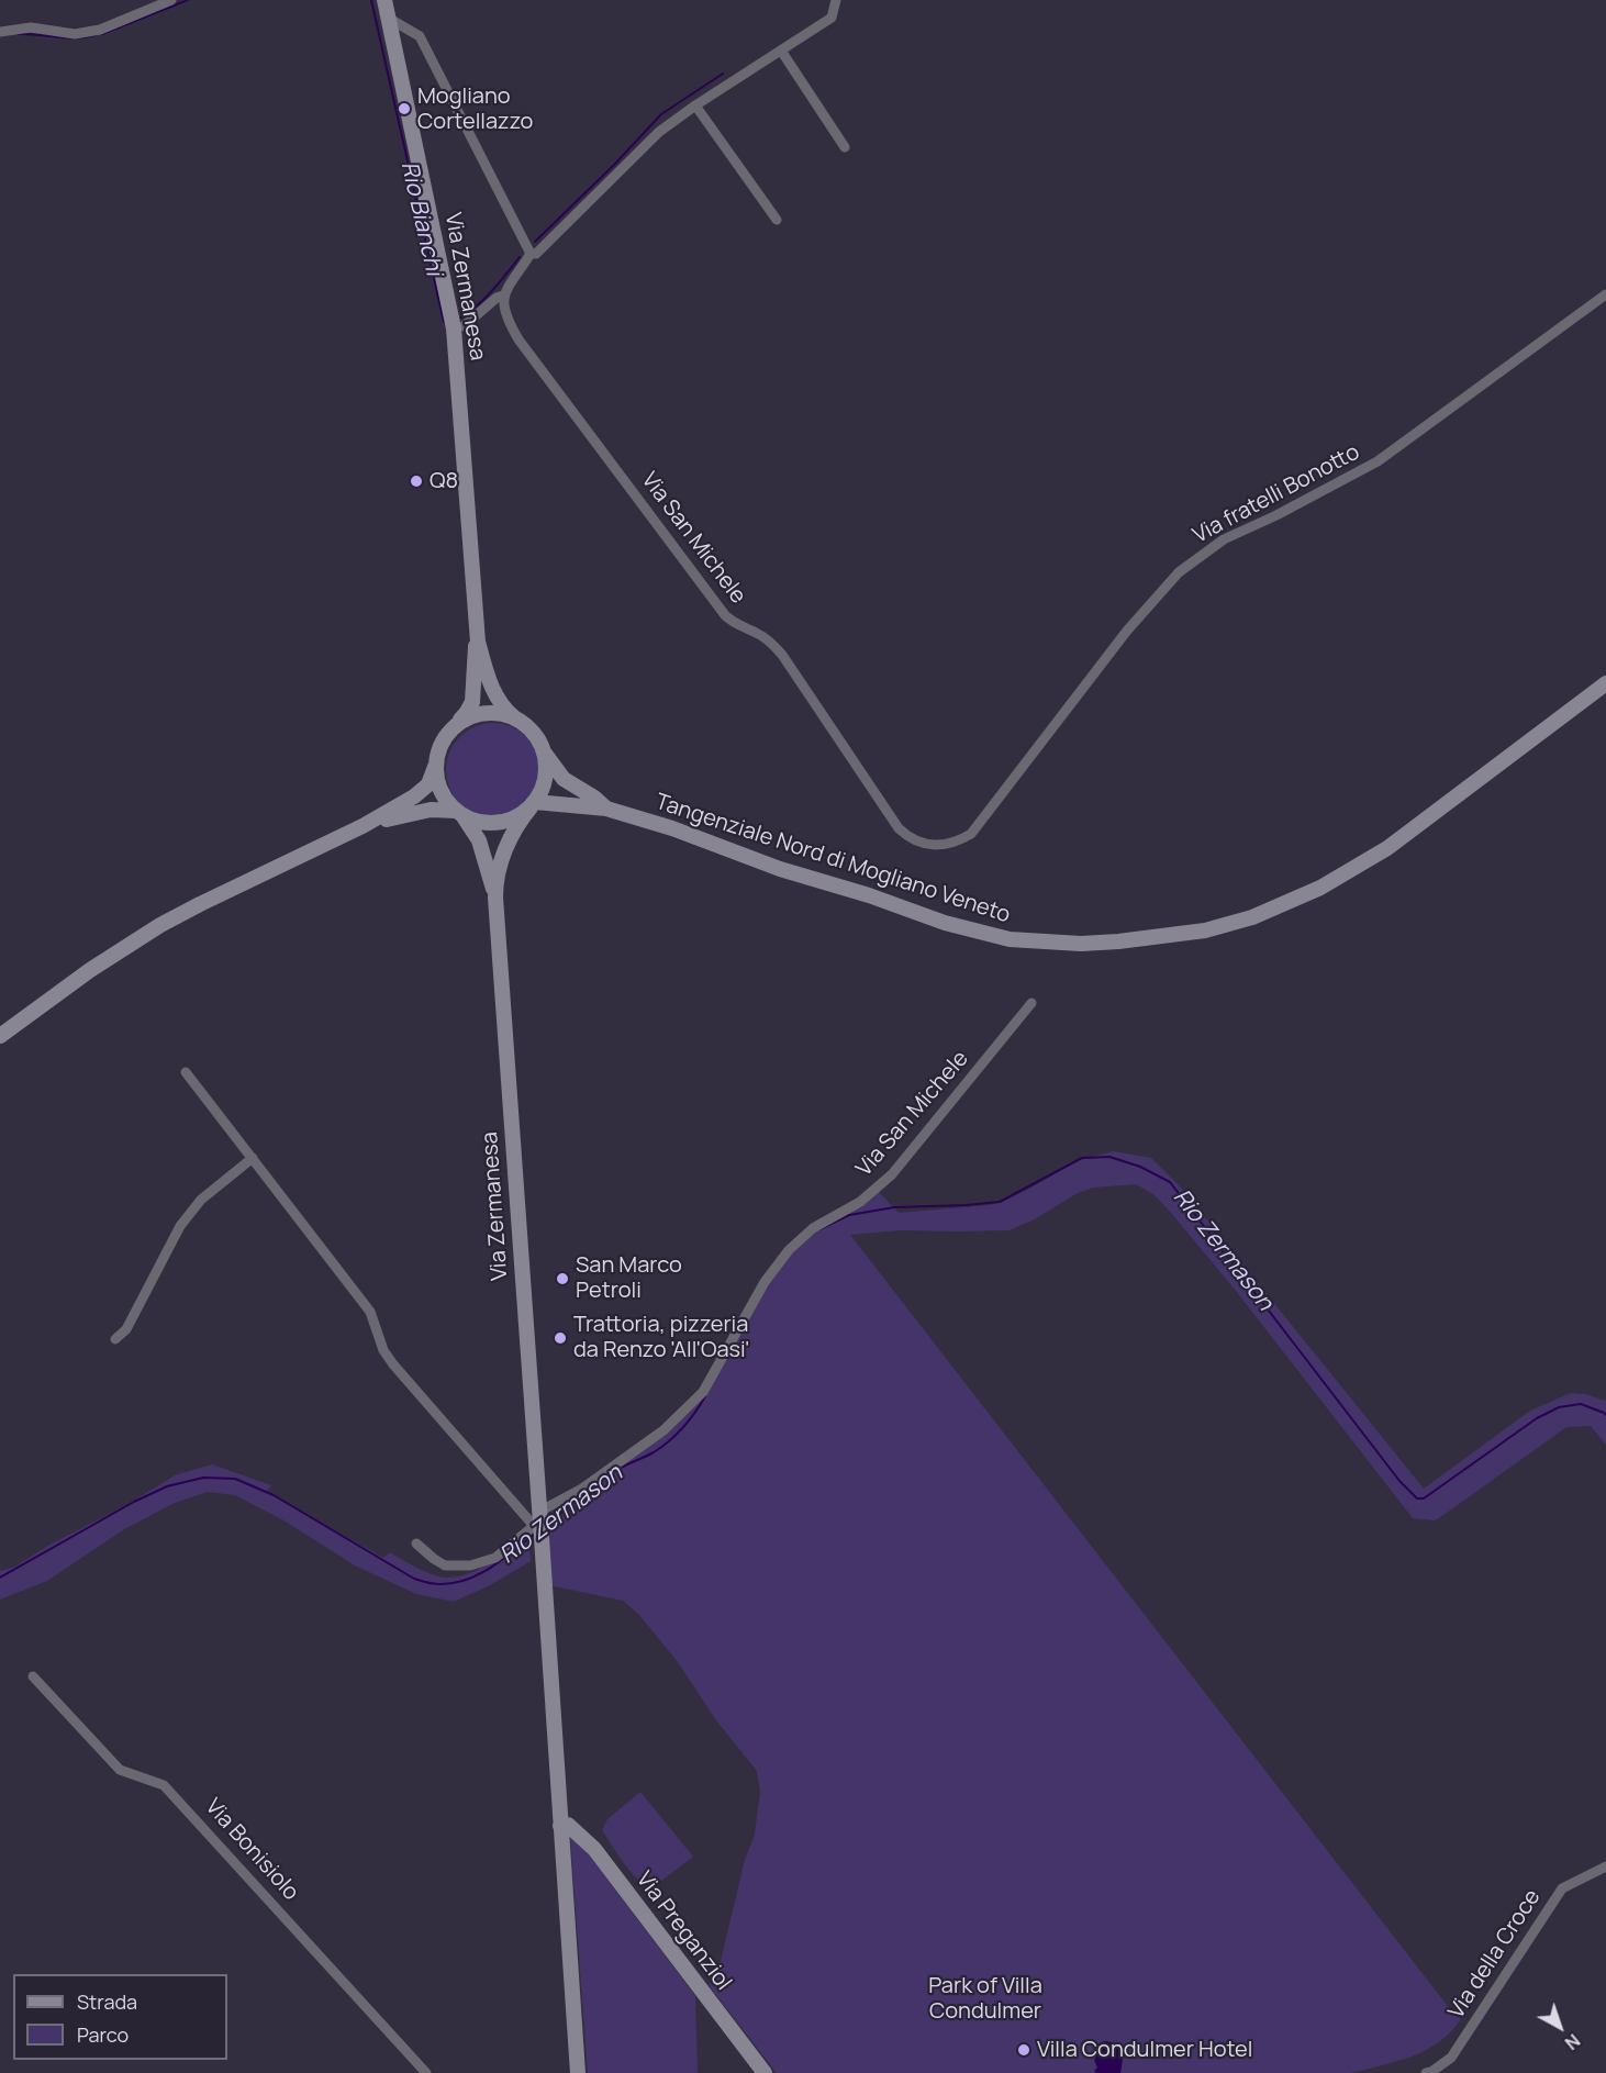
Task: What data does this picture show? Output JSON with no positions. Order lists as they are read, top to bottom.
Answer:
{
  "streets": {
    "main road": ["Via Zermanesa", "Tangenziale Nord di Mogliano Veneto", "Via Preganziol"],
    "street": [
      "Via fratelli Bonotto",
      "Via San Michele",
      "Via Bonisiolo",
      "Via della Croce"
    ]
  },
  "crossings": [
    ["Via Zermanesa", "Via San Michele"],
    ["Via Zermanesa", "Tangenziale Nord di Mogliano Veneto"],
    ["Via fratelli Bonotto", "Via San Michele"]
  ],
  "water": ["Rio Bianchi", "Rio Zermason"],
  "parks": ["Park of Villa Condulmer"],
  "places": [
    "Mogliano Cortellazzo",
    "Q8",
    "San Marco Petroli",
    "Trattoria, pizzeria da Renzo 'All'Oasi'",
    "Villa Condulmer Hotel"
  ],
  "legend": ["Strada", "Parco"],
  "north": "bottom right"
}
